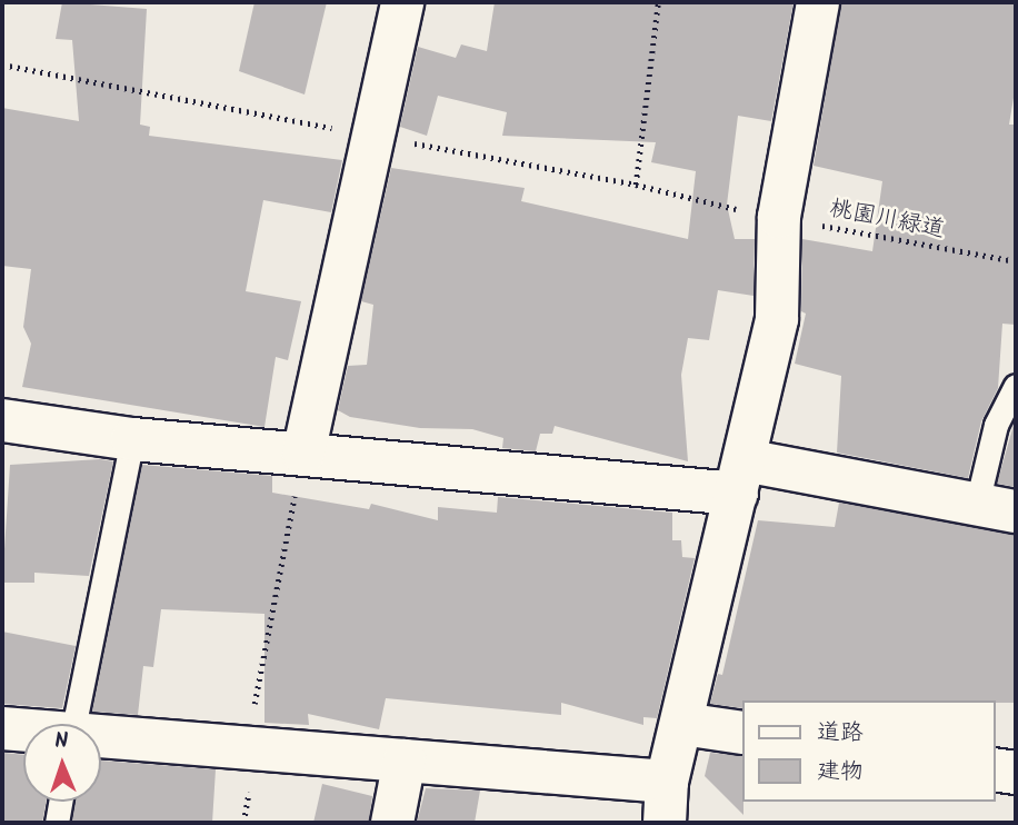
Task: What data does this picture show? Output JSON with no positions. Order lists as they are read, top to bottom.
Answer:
{
  "streets": {
    "path": ["桃園川緑道"]
  },
  "legend": ["道路", "建物"],
  "north": "top"
}
